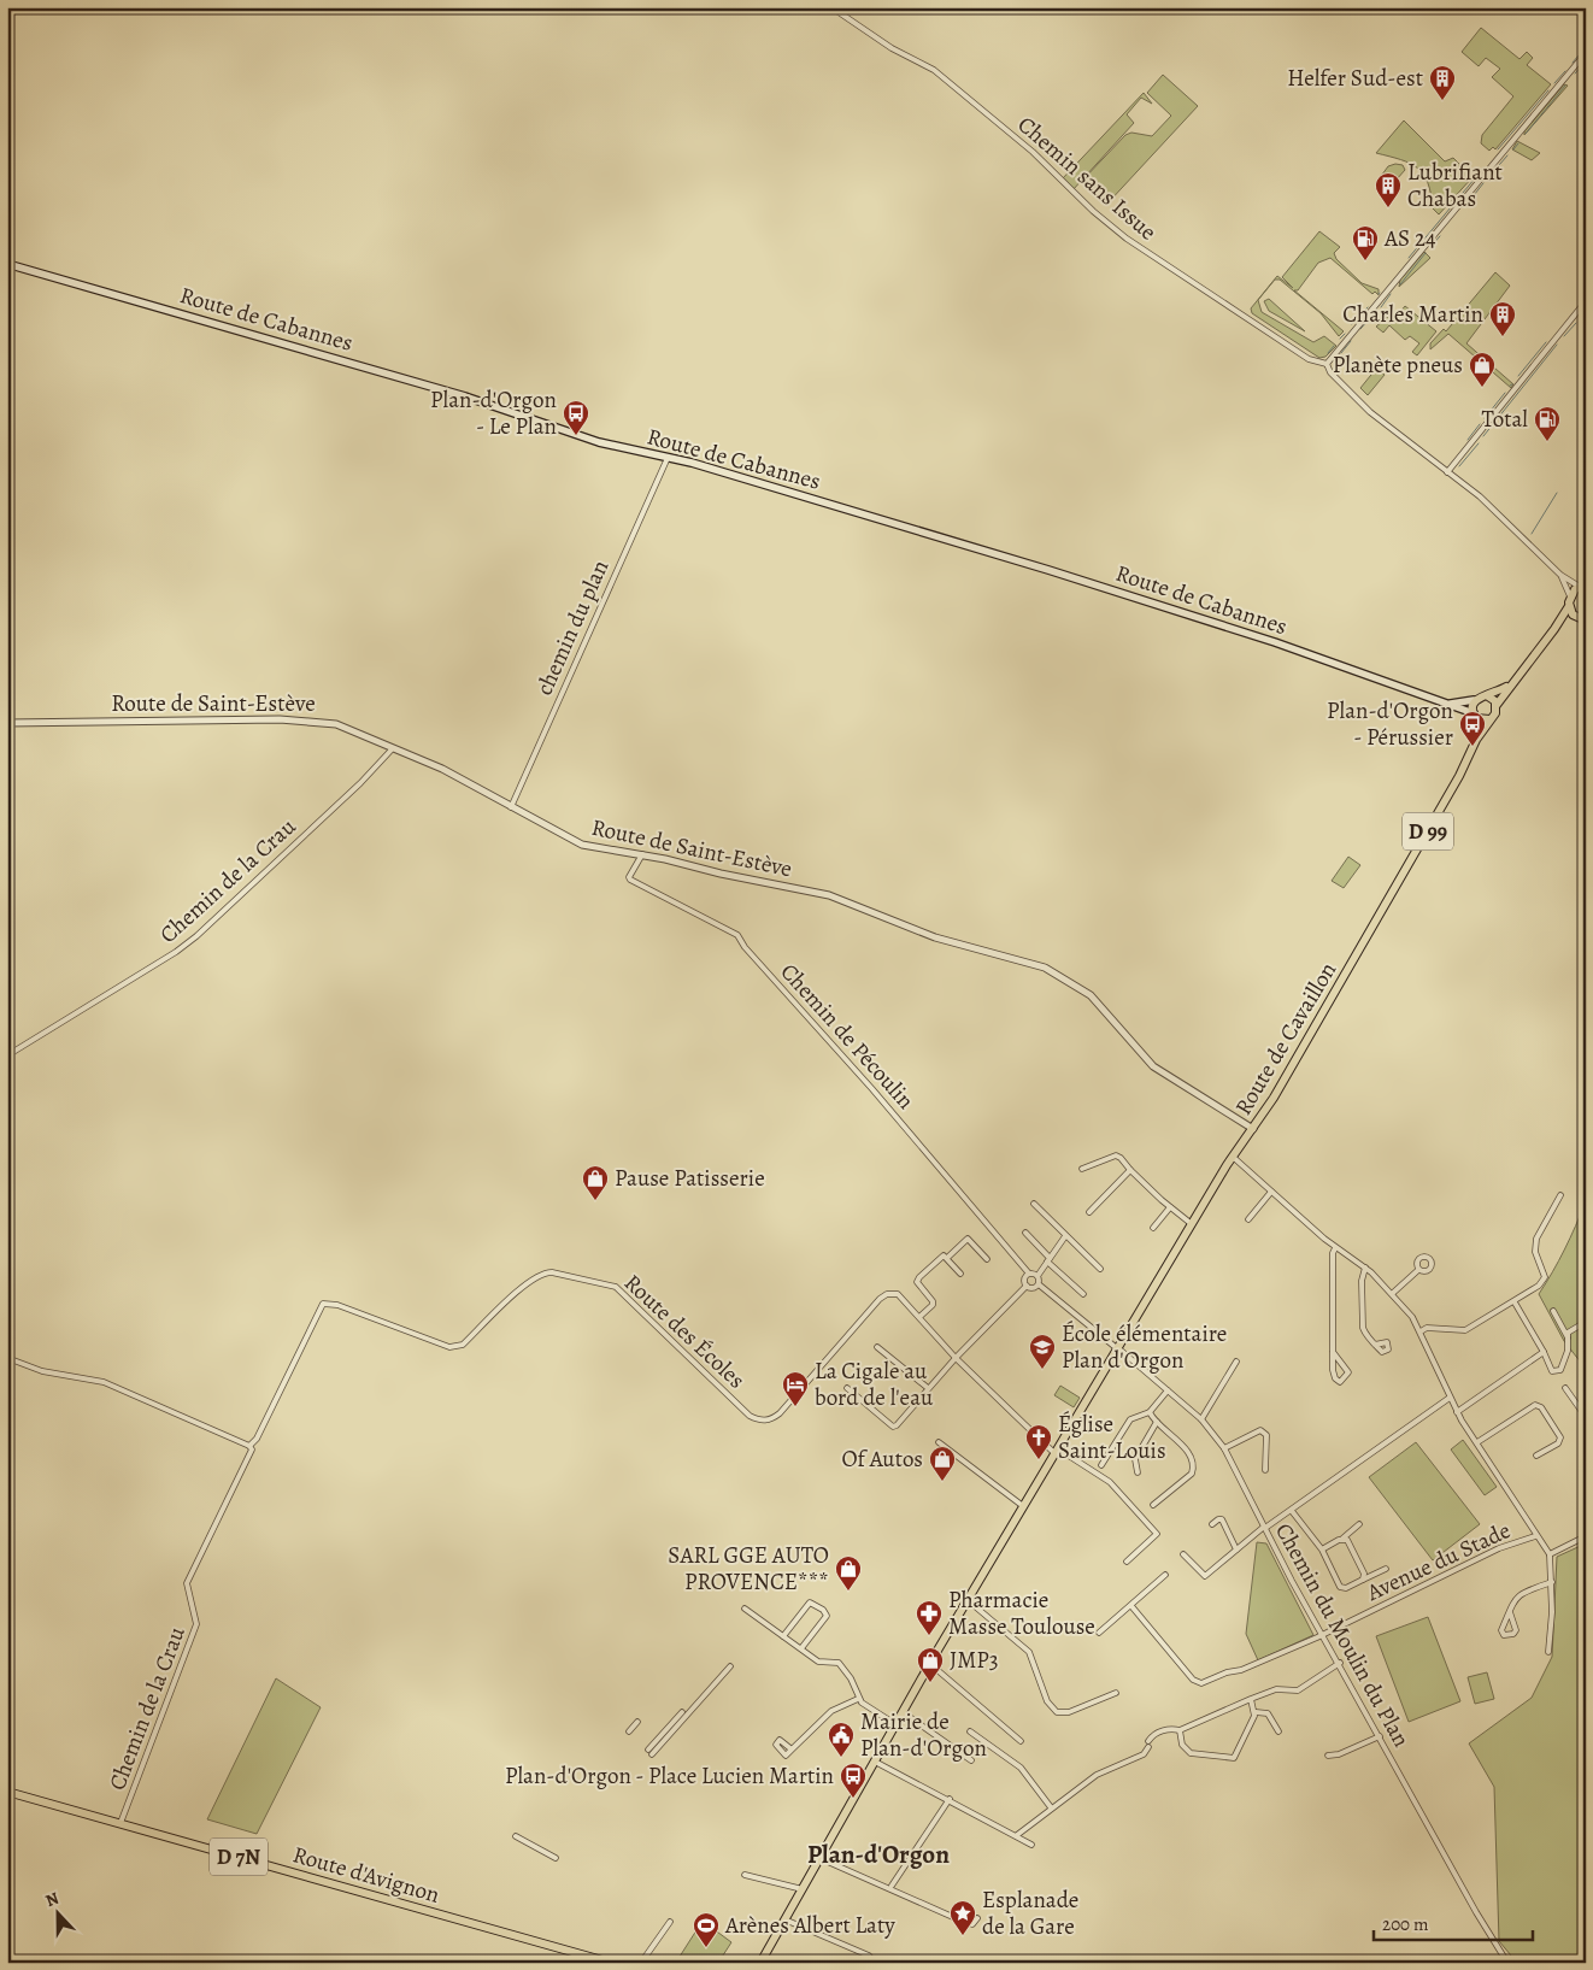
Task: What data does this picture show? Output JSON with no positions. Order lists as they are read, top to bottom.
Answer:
{
  "streets": {
    "main road": [
      "Route de Cabannes",
      "D 99",
      "Route de Cavaillon",
      "D 7N",
      "Route d'Avignon"
    ],
    "street": [
      "Chemin sans Issue",
      "chemin du plan",
      "Route de Saint-Estève",
      "Chemin de la Crau",
      "Chemin de Pécoulin",
      "Route des Écoles",
      "Avenue du Stade",
      "Chemin du Moulin du Plan"
    ]
  },
  "crossings": [
    ["Route de Cabannes", "chemin du plan"],
    ["Route de Cabannes", "Route de Cavaillon"],
    ["chemin du plan", "Route de Saint-Estève"],
    ["Route de Saint-Estève", "Chemin de la Crau"],
    ["Route de Saint-Estève", "Chemin de Pécoulin"],
    ["Route de Saint-Estève", "Route de Cavaillon"],
    ["Chemin de la Crau", "Route des Écoles"],
    ["Chemin de la Crau", "Route d'Avignon"],
    ["Route de Cavaillon", "Route des Écoles"],
    ["Route de Cavaillon", "Chemin du Moulin du Plan"],
    ["Avenue du Stade", "Chemin du Moulin du Plan"]
  ],
  "districts": ["Plan-d'Orgon"],
  "places": {
    "building": ["Helfer Sud-est", "Lubrifiant Chabas", "Charles Martin"],
    "fuel station": ["AS 24", "Total"],
    "shop": [
      "Planète pneus",
      "Pause Patisserie",
      "Of Autos",
      "SARL GGE AUTO PROVENCE***",
      "JMP3"
    ],
    "bus stop": ["Plan-d'Orgon - Le Plan", "Plan-d'Orgon - Pérussier", "Plan-d'Orgon - Place Lucien Martin"],
    "school or university": ["École élémentaire Plan d'Orgon"],
    "hotel": ["La Cigale au bord de l'eau"],
    "church": ["Église Saint-Louis"],
    "pharmacy": ["Pharmacie Masse Toulouse"],
    "public building": ["Mairie de Plan-d'Orgon"],
    "place": ["Esplanade de la Gare"],
    "sports": ["Arènes Albert Laty"]
  },
  "scale_bar": "200 m",
  "north": "top"
}
